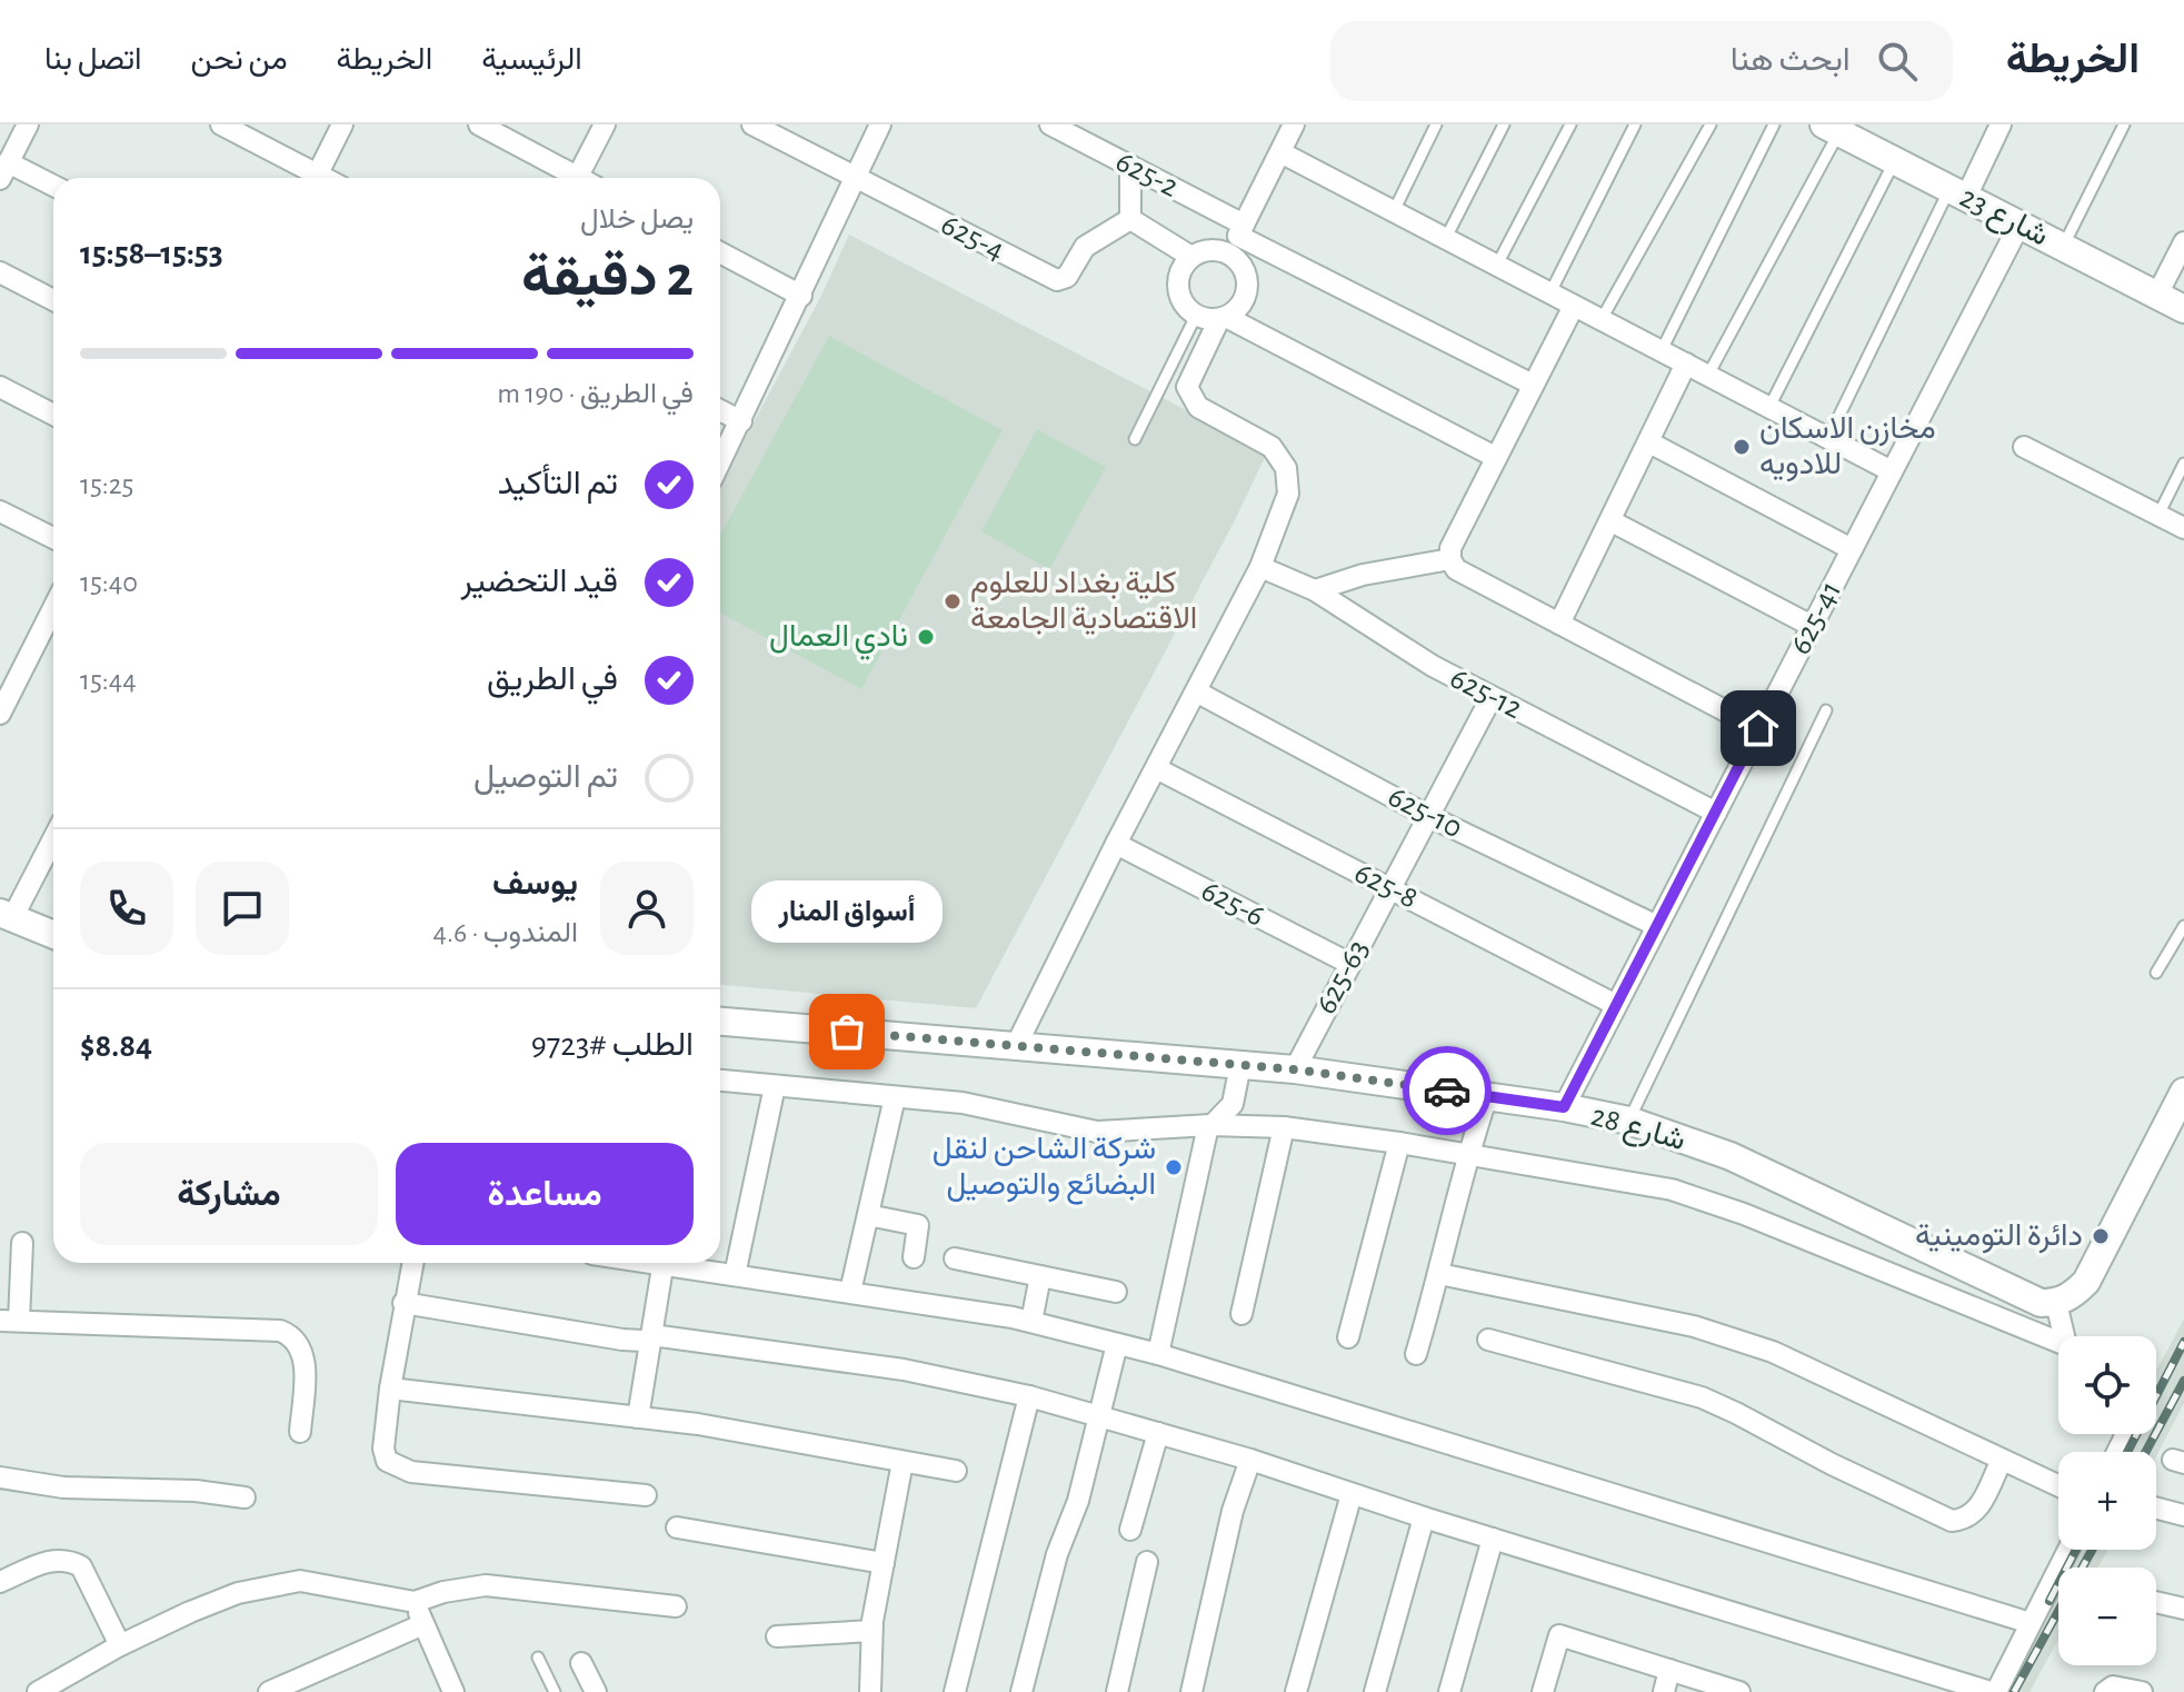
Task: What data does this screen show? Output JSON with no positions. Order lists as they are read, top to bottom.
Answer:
{
  "streets": {
    "street": [
      "625-2",
      "شارع 23",
      "625-4",
      "625-41",
      "625-12",
      "625-10",
      "625-8",
      "625-6",
      "625-63",
      "شارع 28"
    ]
  },
  "crossings": [
    ["شارع 23", "625-41"],
    ["625-41", "625-12"],
    ["625-41", "625-10"],
    ["625-41", "625-8"],
    ["625-41", "شارع 28"],
    ["625-12", "625-63"],
    ["625-10", "625-63"],
    ["625-8", "625-63"],
    ["625-6", "625-63"],
    ["625-63", "شارع 28"]
  ],
  "places": [
    "مخازن الاسكان للادويه",
    "كلية بغداد للعلوم الاقتصادية الجامعة",
    "نادي العمال",
    "أسواق المنار",
    "شركة الشاحن لنقل البضائع والتوصيل",
    "دائرة التومينية"
  ],
  "page": {
    "header": "الخريطة",
    "search": "ابحث هنا",
    "nav": [
      "الرئيسية",
      "الخريطة",
      "من نحن",
      "اتصل بنا"
    ],
    "heading": ["2 دقيقة", "يصل خلال", "15:53–15:58"],
    "panel": [
      "يوسف",
      "المندوب · 4.6",
      "الطلب #9723",
      "$8.84"
    ],
    "bar": "في الطريق · 190 m",
    "list": [
      ["تم التأكيد", "15:25"],
      ["قيد التحضير", "15:40"],
      ["في الطريق", "15:44"],
      "تم التوصيل"
    ],
    "bubble": "أسواق المنار",
    "buttons": ["مساعدة", "مشاركة"],
    "map_buttons": ["+", "−"]
  }
}
